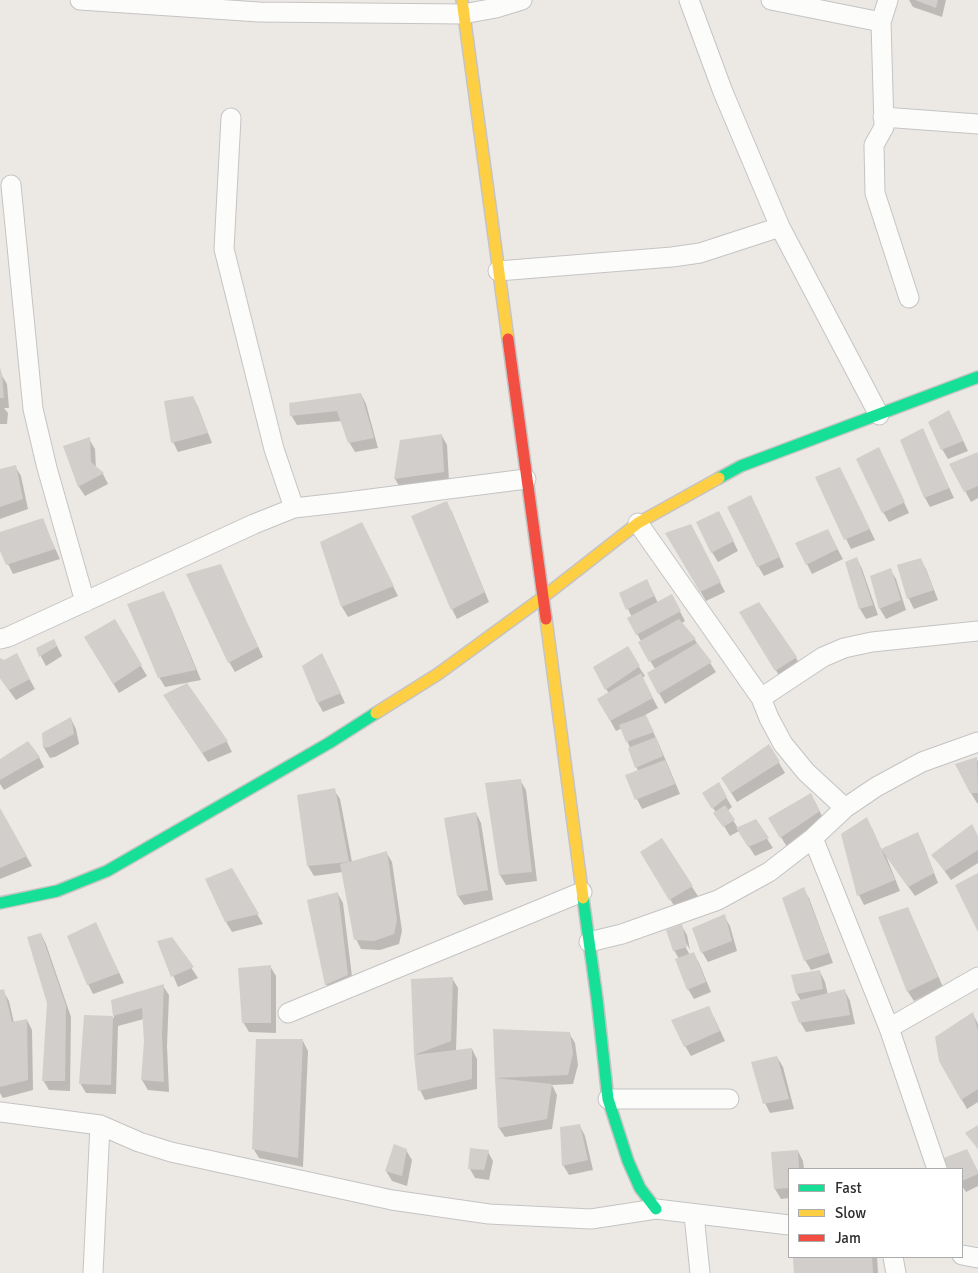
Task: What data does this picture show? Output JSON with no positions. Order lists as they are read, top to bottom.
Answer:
{
  "legend": ["Fast", "Slow", "Jam"]
}
